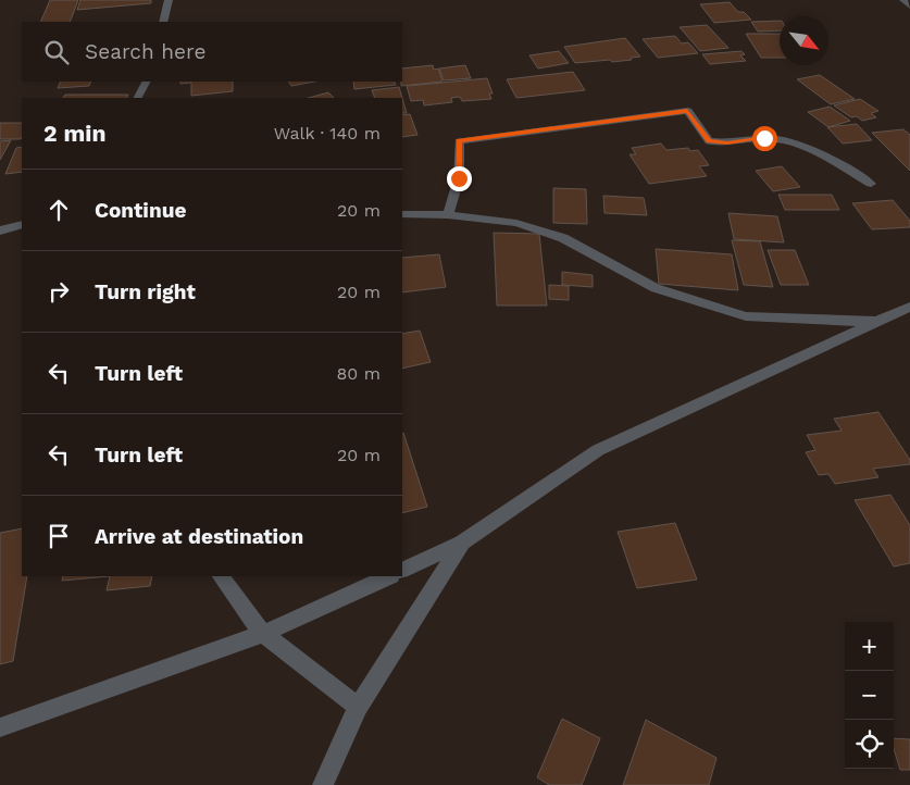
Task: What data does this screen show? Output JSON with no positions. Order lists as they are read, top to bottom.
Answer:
{
  "north": "bottom right",
  "page": {
    "search": "Search here",
    "heading": ["2 min", "Walk · 140 m"],
    "list": [
      ["Continue", "20 m"],
      ["Turn right", "20 m"],
      ["Turn left", "80 m"],
      ["Turn left", "20 m"],
      "Arrive at destination"
    ],
    "map_buttons": ["+", "−"]
  }
}
